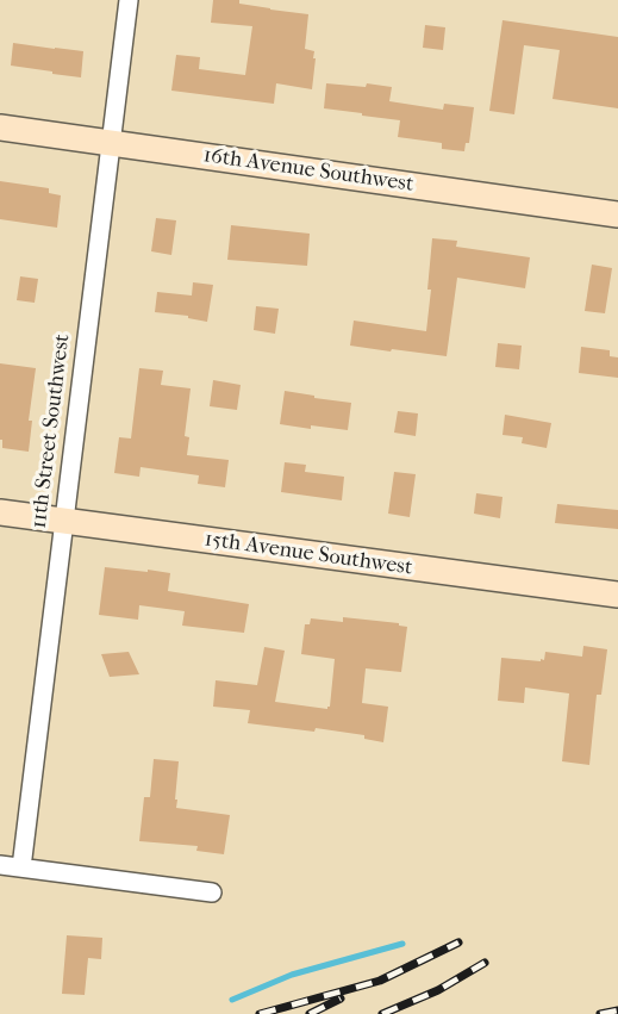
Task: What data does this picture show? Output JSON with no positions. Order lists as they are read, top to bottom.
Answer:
{
  "streets": {
    "main road": ["16th Avenue Southwest", "15th Avenue Southwest"],
    "street": ["11th Street Southwest"]
  },
  "crossings": [
    ["16th Avenue Southwest", "11th Street Southwest"],
    ["11th Street Southwest", "15th Avenue Southwest"]
  ]
}
